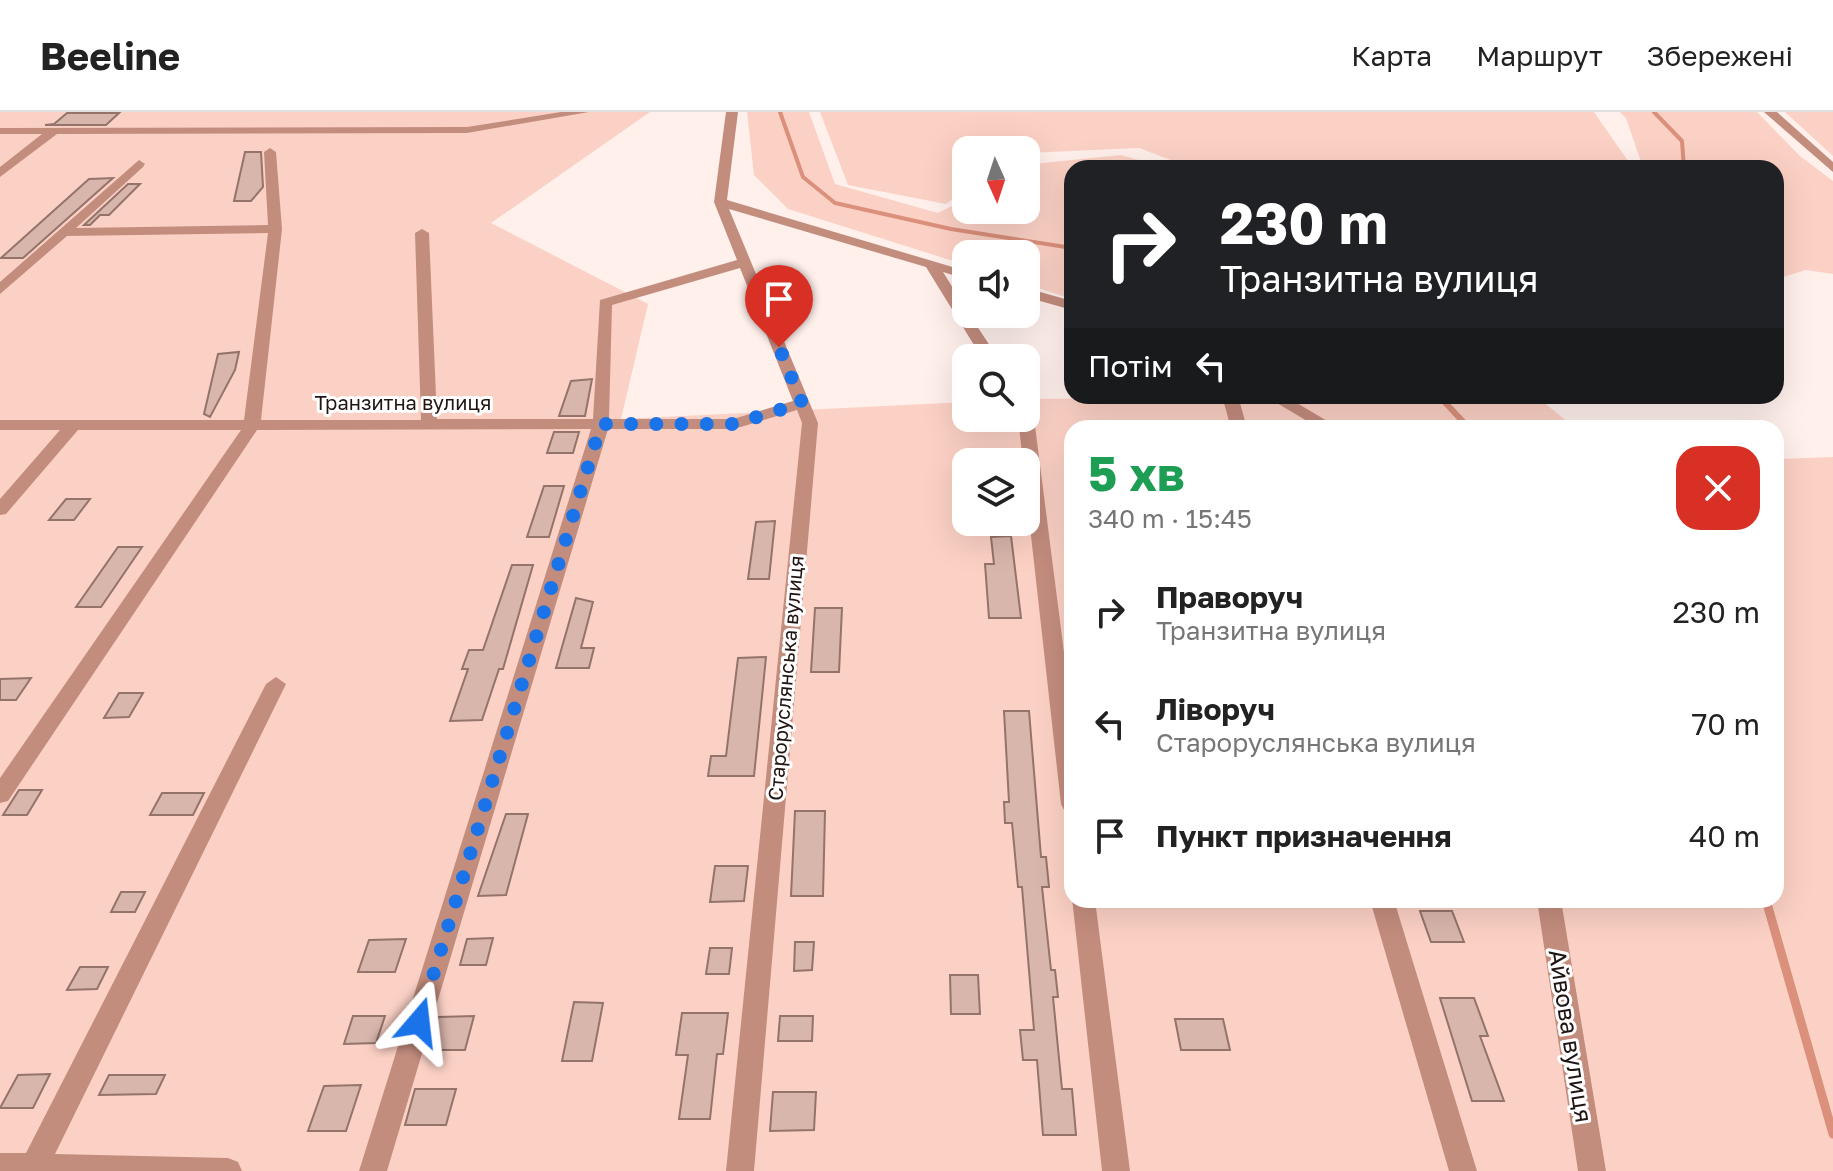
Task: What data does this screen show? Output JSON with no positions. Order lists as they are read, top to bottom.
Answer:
{
  "streets": {
    "street": ["Транзитна вулиця", "Староруслянська вулиця", "Айвова вулиця"]
  },
  "crossings": [
    ["Транзитна вулиця", "Староруслянська вулиця"]
  ],
  "north": "bottom",
  "page": {
    "header": "Beeline",
    "nav": ["Карта", "Маршрут", "Збережені"],
    "turn": ["230 m", "Транзитна вулиця"],
    "then": "Потім",
    "heading": ["5 хв", "340 m · 15:45"],
    "list": [
      {
        "name": "Праворуч",
        "note": "Транзитна вулиця",
        "value": "230 m"
      },
      {
        "name": "Ліворуч",
        "note": "Староруслянська вулиця",
        "value": "70 m"
      },
      {
        "name": "Пункт призначення",
        "value": "40 m"
      }
    ]
  }
}
